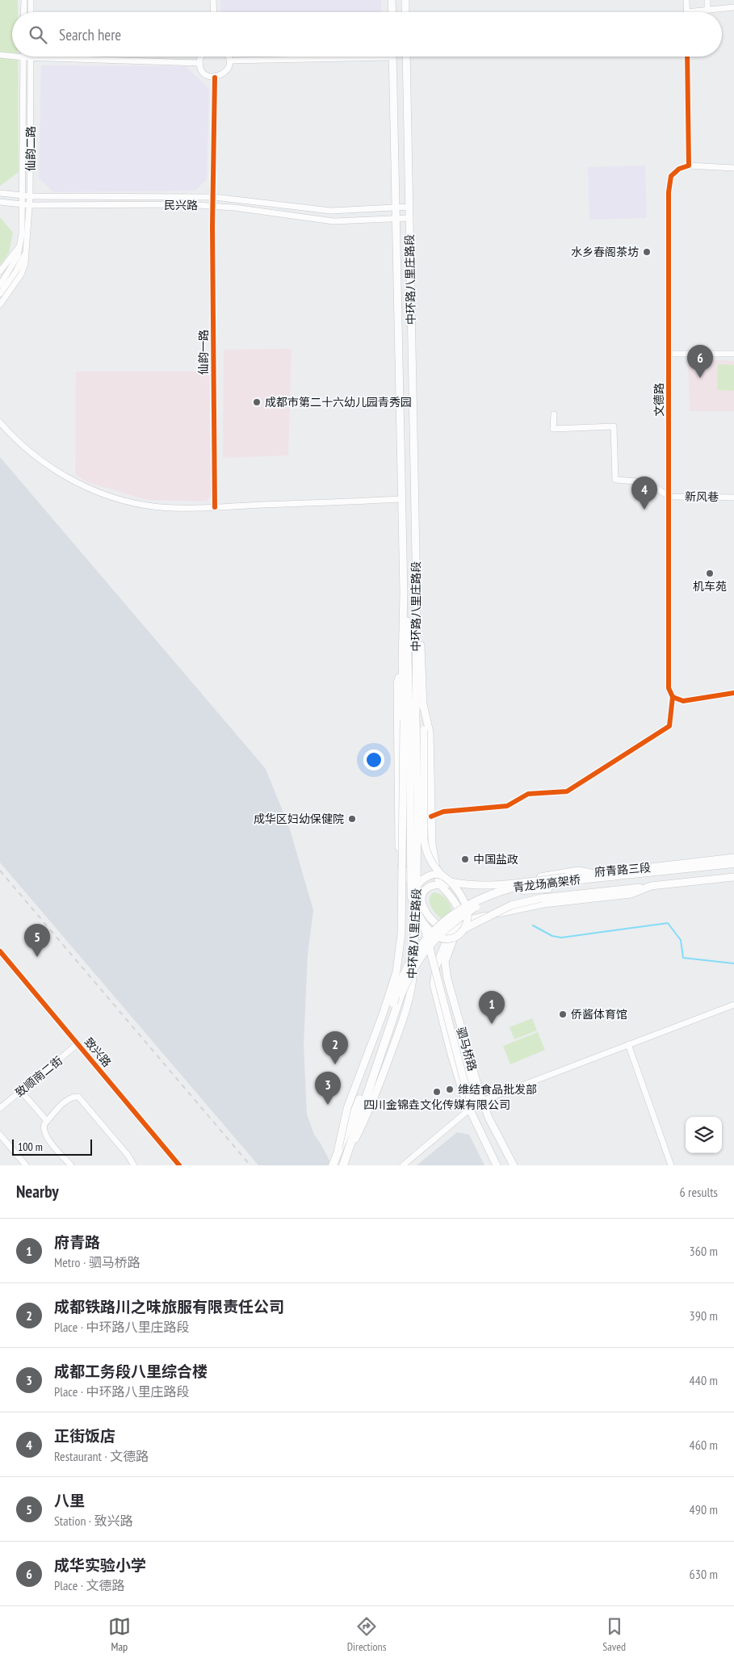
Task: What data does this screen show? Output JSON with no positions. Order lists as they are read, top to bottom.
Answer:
{
  "streets": {
    "highway": ["青龙场高架桥"],
    "main road": ["中环路八里庄路段", "府青路三段", "驷马桥路"],
    "street": [
      "仙韵二路",
      "民兴路",
      "仙韵一路",
      "文德路",
      "新风巷",
      "致兴路",
      "致顺南二街"
    ]
  },
  "crossings": [
    ["仙韵二路", "民兴路"],
    ["民兴路", "中环路八里庄路段"],
    ["民兴路", "仙韵一路"],
    ["中环路八里庄路段", "青龙场高架桥"],
    ["文德路", "新风巷"],
    ["府青路三段", "驷马桥路"],
    ["致兴路", "致顺南二街"]
  ],
  "places": [
    "水乡春阁茶坊",
    "成都市第二十六幼儿园青秀园",
    "机车苑",
    "成华区妇幼保健院",
    "中国盐政",
    "侨酱体育馆",
    "维结食品批发部",
    "四川金锦垚文化传媒有限公司"
  ],
  "scale_bar": "100 m",
  "page": {
    "search": "Search here",
    "pins": [
      "6",
      "4",
      "5",
      "1",
      "2",
      "3"
    ],
    "scale": "100 m",
    "heading": ["Nearby", "6 results"],
    "list": [
      {
        "mark": "1",
        "name": "府青路",
        "note": "Metro · 驷马桥路",
        "value": "360 m"
      },
      {
        "mark": "2",
        "name": "成都铁路川之味旅服有限责任公司",
        "note": "Place · 中环路八里庄路段",
        "value": "390 m"
      },
      {
        "mark": "3",
        "name": "成都工务段八里综合楼",
        "note": "Place · 中环路八里庄路段",
        "value": "440 m"
      },
      {
        "mark": "4",
        "name": "正街饭店",
        "note": "Restaurant · 文德路",
        "value": "460 m"
      },
      {
        "mark": "5",
        "name": "八里",
        "note": "Station · 致兴路",
        "value": "490 m"
      },
      {
        "mark": "6",
        "name": "成华实验小学",
        "note": "Place · 文德路",
        "value": "630 m"
      }
    ],
    "nav": ["Map", "Directions", "Saved"]
  }
}
